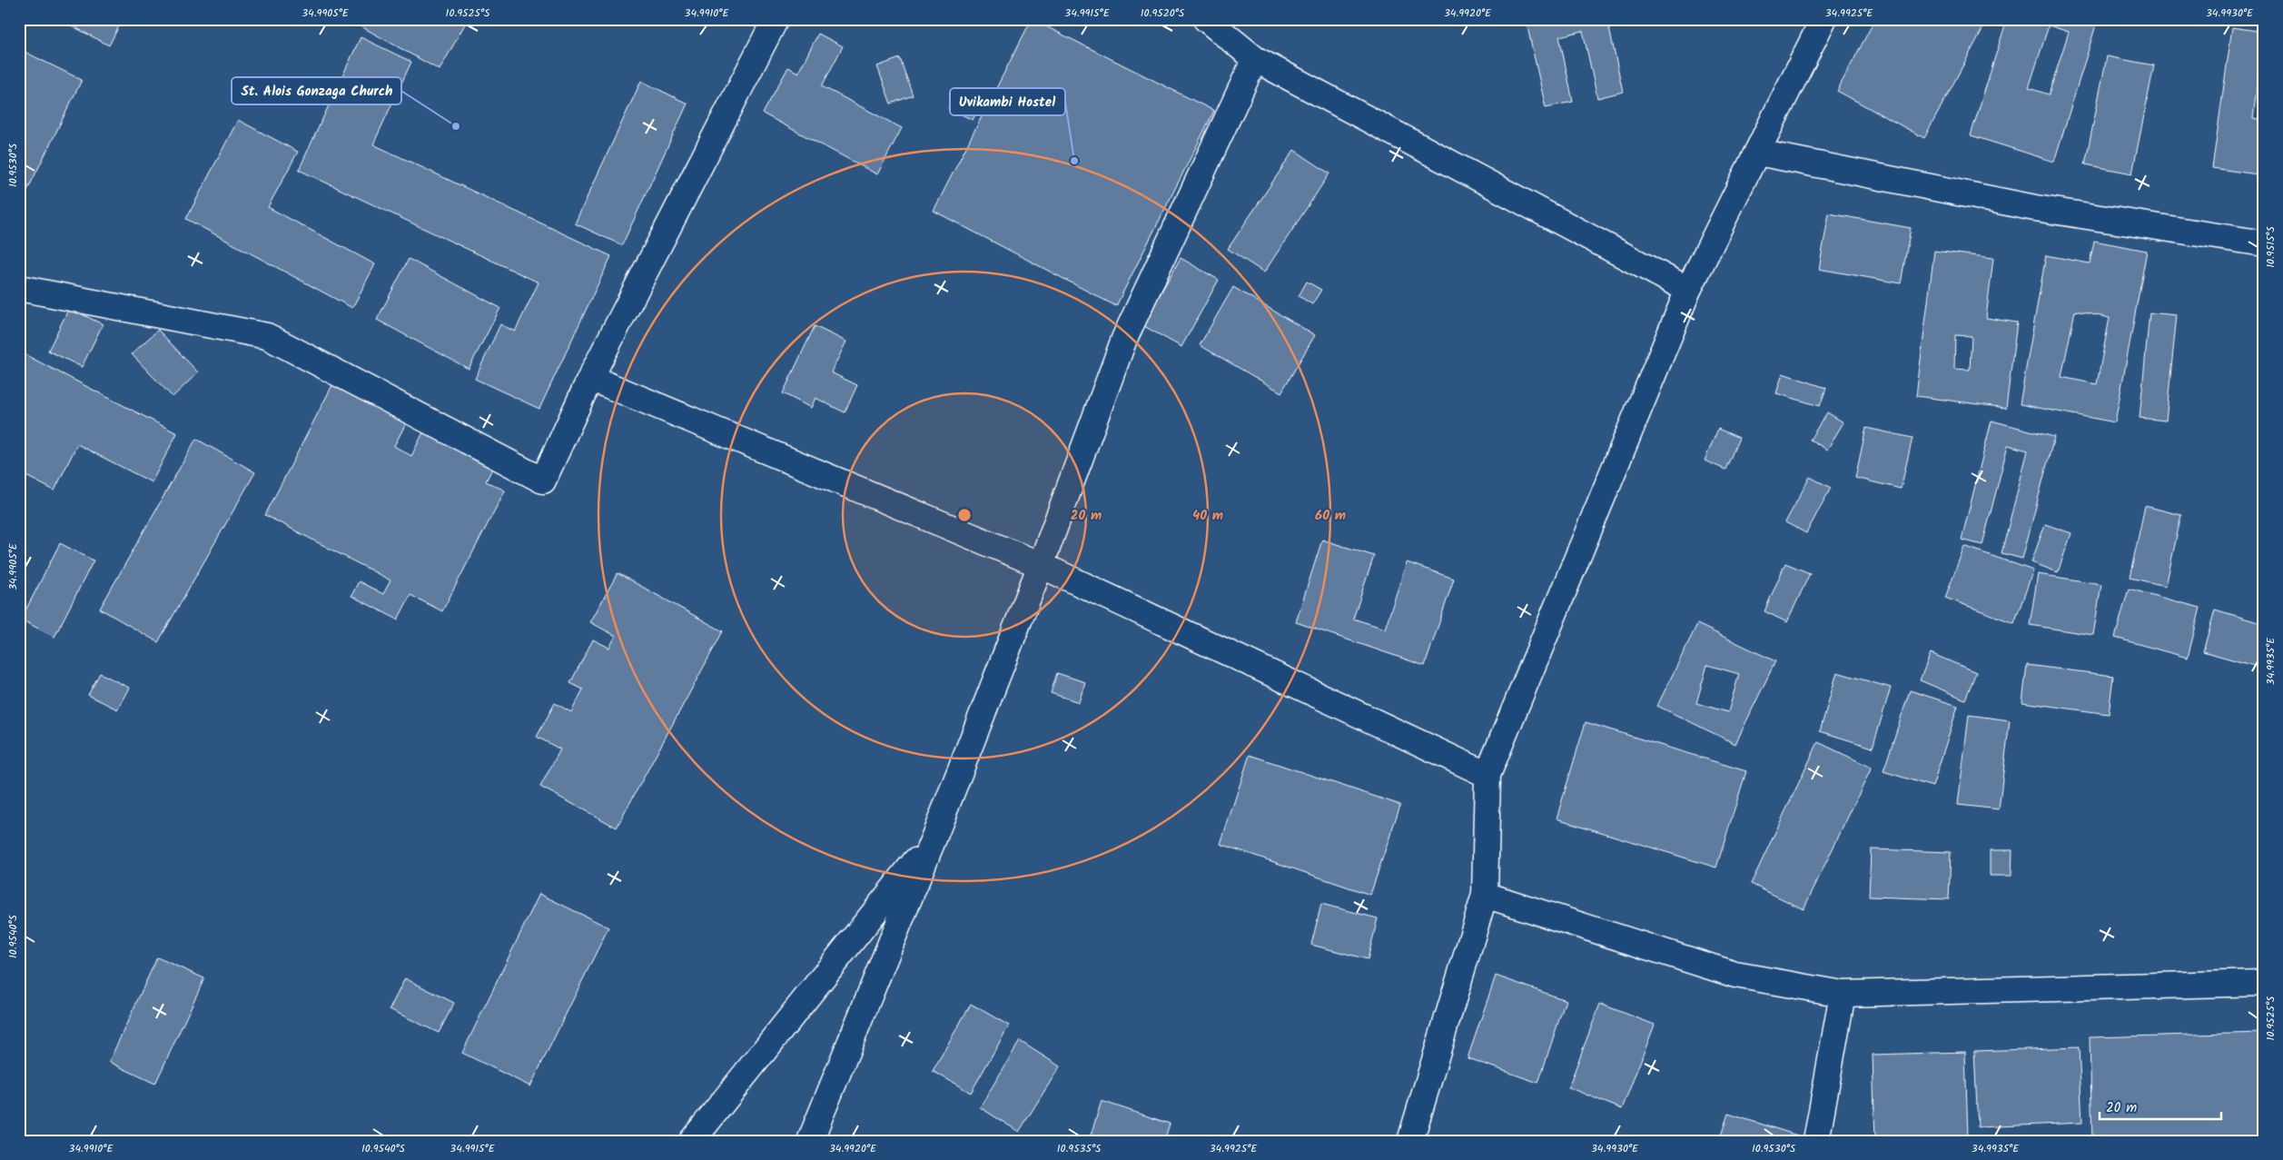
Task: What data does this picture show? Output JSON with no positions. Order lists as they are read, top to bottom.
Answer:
{
  "places": ["St. Alois Gonzaga Church", "Uvikambi Hostel"],
  "scale_bar": "20 m",
  "coordinates": [
    "34.9905°E",
    "10.9525°S",
    "34.9910°E",
    "34.9915°E",
    "10.9520°S",
    "34.9920°E",
    "34.9925°E",
    "34.9930°E",
    "10.9530°S",
    "10.9515°S",
    "34.9935°E",
    "10.9540°S",
    "10.9535°S"
  ],
  "rings": ["20 m", "40 m", "60 m"]
}
